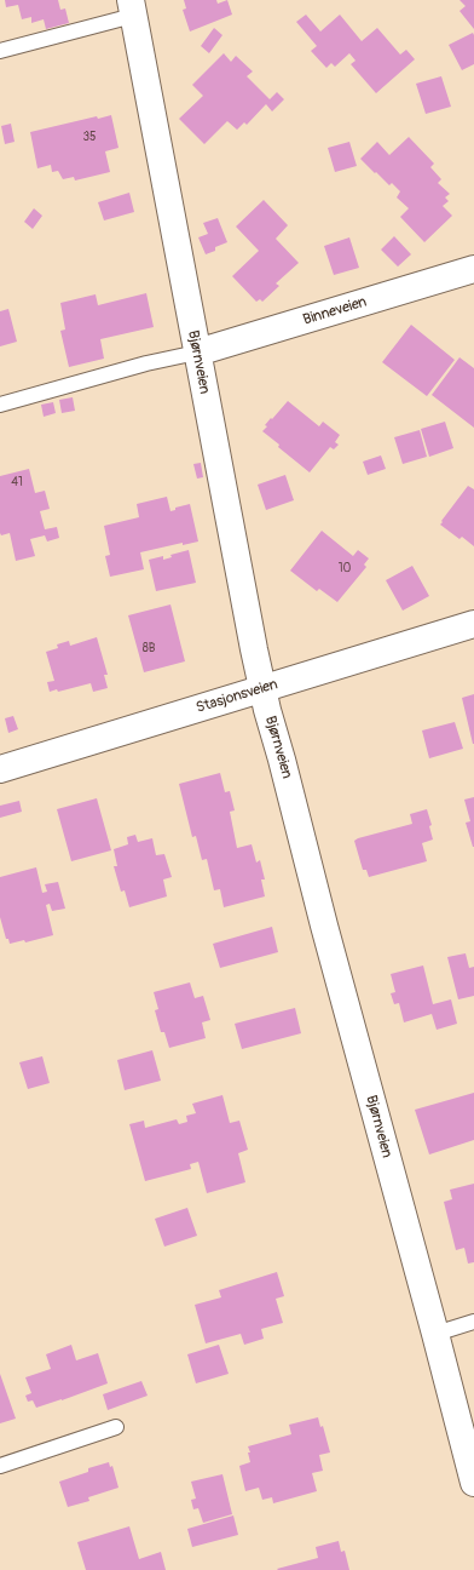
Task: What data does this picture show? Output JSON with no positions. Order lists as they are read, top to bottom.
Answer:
{
  "streets": {
    "street": ["Binneveien", "Bjørnveien", "Stasjonsveien"]
  },
  "crossings": [
    ["Binneveien", "Bjørnveien"],
    ["Bjørnveien", "Stasjonsveien"]
  ],
  "house_numbers": [
    "35",
    "41",
    "10",
    "8B"
  ]
}
